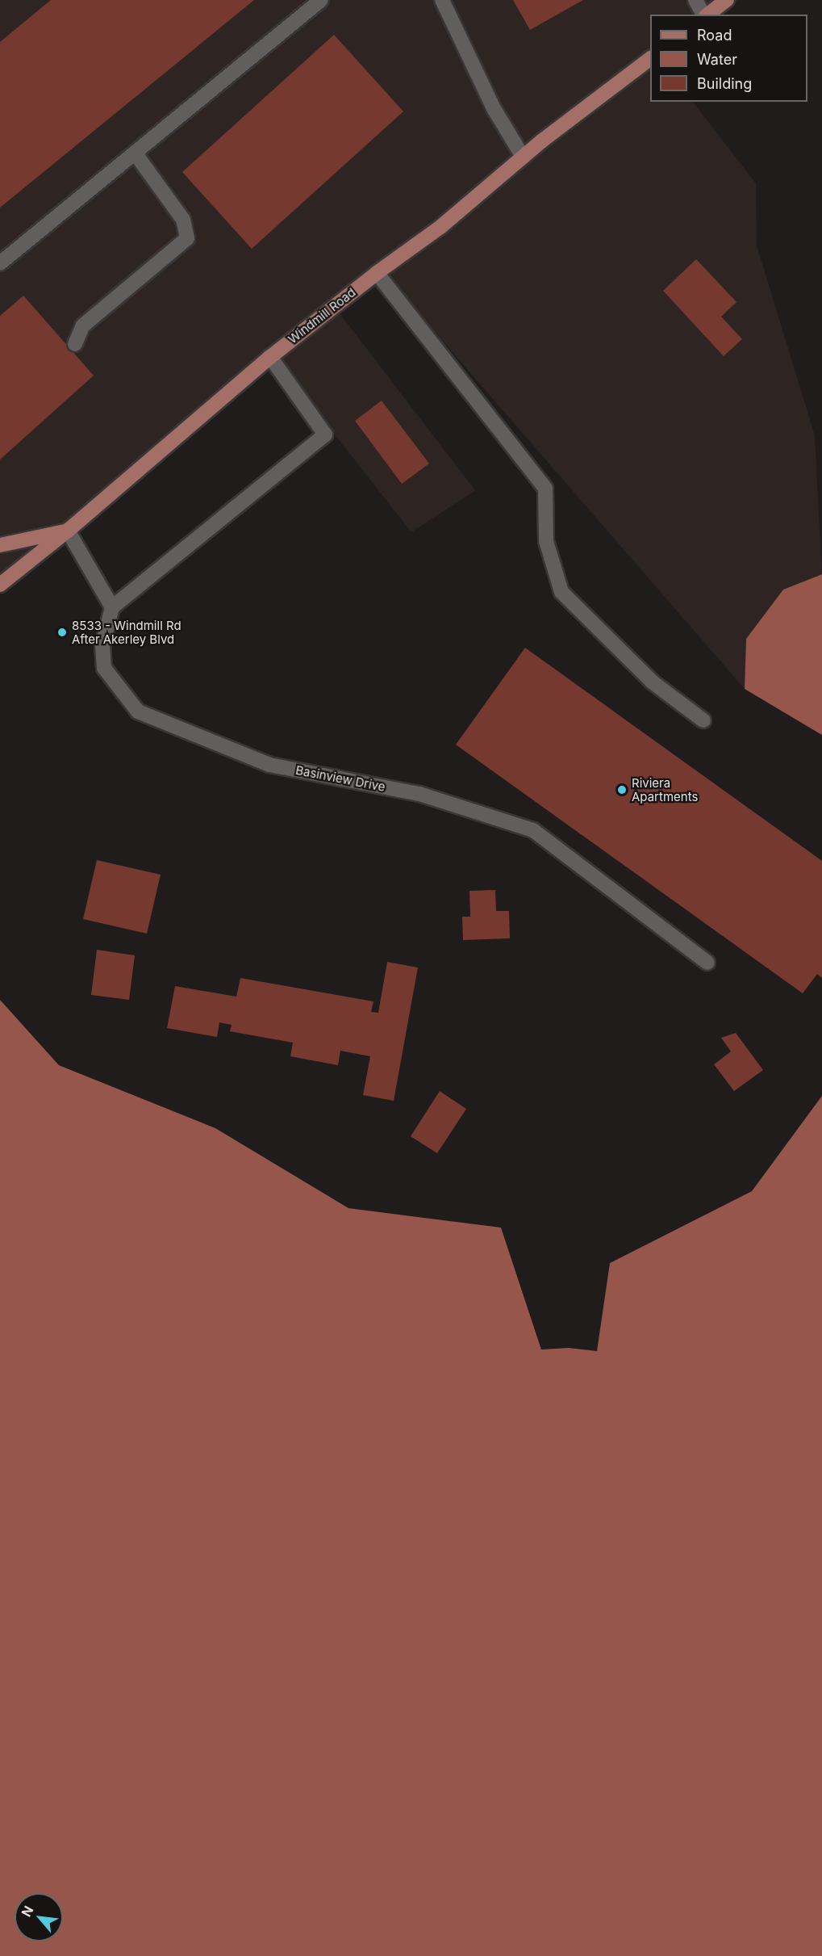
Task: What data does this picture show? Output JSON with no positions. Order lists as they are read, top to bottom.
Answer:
{
  "streets": {
    "main road": ["Windmill Road"],
    "street": ["Basinview Drive"]
  },
  "places": ["8533 - Windmill Rd After Akerley Blvd", "Riviera Apartments"],
  "legend": ["Road", "Water", "Building"],
  "north": "top left"
}
